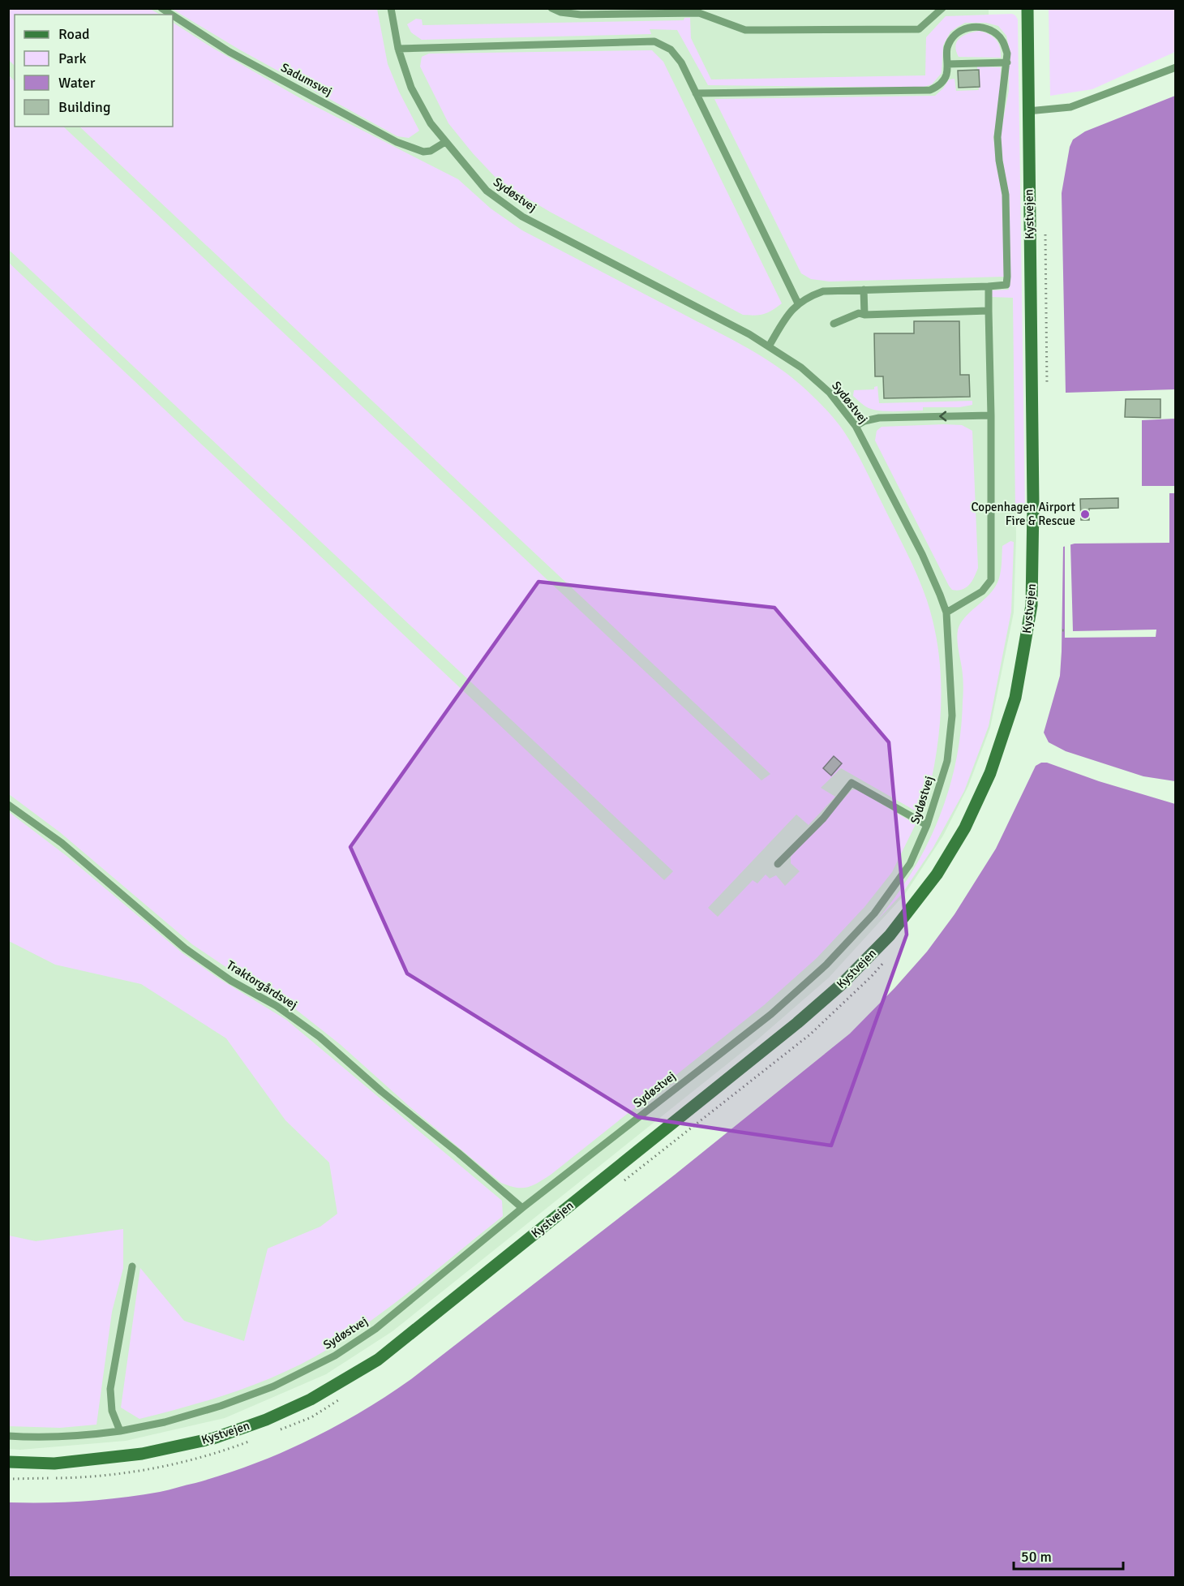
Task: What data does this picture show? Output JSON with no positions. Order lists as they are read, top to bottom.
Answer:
{
  "streets": {
    "street": ["Kystvejen"],
    "lane": ["Sadumsvej", "Sydøstvej", "Traktorgårdsvej"]
  },
  "crossings": [
    ["Sadumsvej", "Sydøstvej"],
    ["Sydøstvej", "Traktorgårdsvej"]
  ],
  "places": ["Copenhagen Airport Fire & Rescue"],
  "legend": [
    "Road",
    "Park",
    "Water",
    "Building"
  ],
  "scale_bar": "50 m"
}
